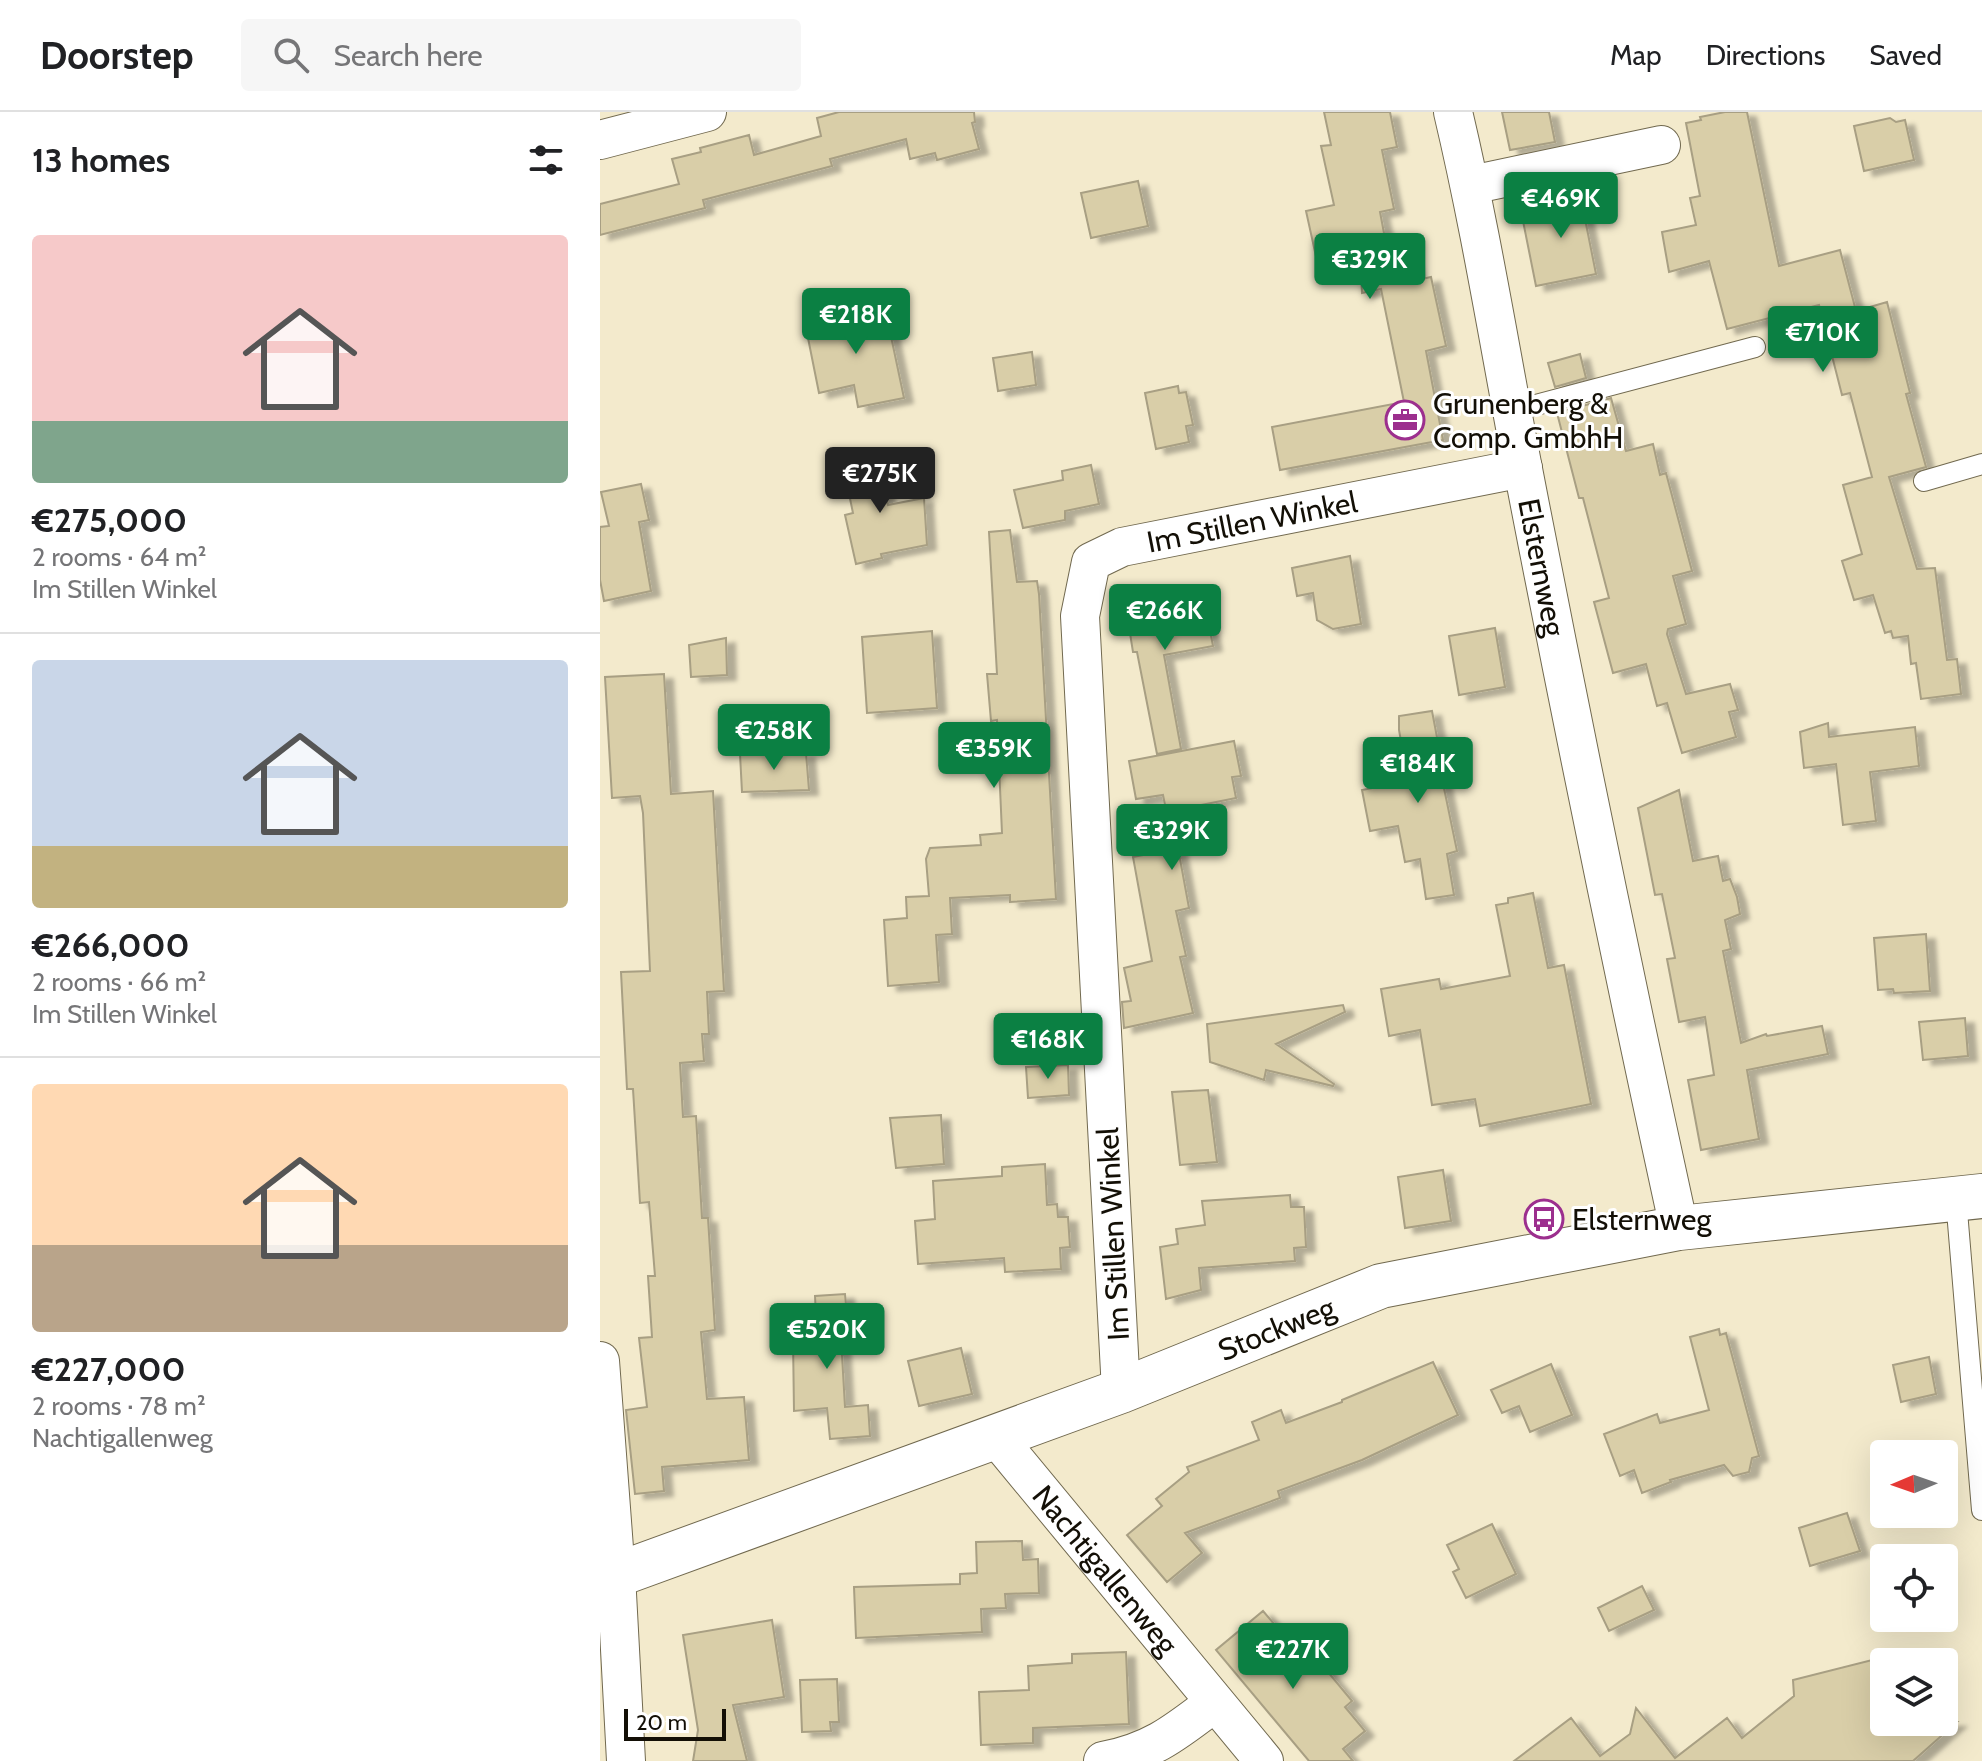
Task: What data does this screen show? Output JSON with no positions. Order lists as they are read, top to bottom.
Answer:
{
  "streets": {
    "street": [
      "Im Stillen Winkel",
      "Elsternweg",
      "Stockweg",
      "Nachtigallenweg"
    ]
  },
  "crossings": [
    ["Im Stillen Winkel", "Elsternweg"],
    ["Im Stillen Winkel", "Stockweg"],
    ["Elsternweg", "Stockweg"],
    ["Stockweg", "Nachtigallenweg"]
  ],
  "places": {
    "office": ["Grunenberg & Comp. GmbhH"],
    "bus stop": ["Elsternweg"]
  },
  "scale_bar": "20 m",
  "north": "left",
  "page": {
    "header": "Doorstep",
    "search": "Search here",
    "nav": ["Map", "Directions", "Saved"],
    "heading": "13 homes",
    "price": [
      "€469K",
      "€329K",
      "€218K",
      "€710K",
      "€275K",
      "€266K",
      "€258K",
      "€359K",
      "€184K",
      "€329K",
      "€168K",
      "€520K",
      "€227K"
    ],
    "list": [
      {
        "name": "€275,000",
        "note": "2 rooms · 64 m² · Im Stillen Winkel"
      },
      {
        "name": "€266,000",
        "note": "2 rooms · 66 m² · Im Stillen Winkel"
      },
      {
        "name": "€227,000",
        "note": "2 rooms · 78 m² · Nachtigallenweg"
      }
    ],
    "scale": "20 m"
  }
}
